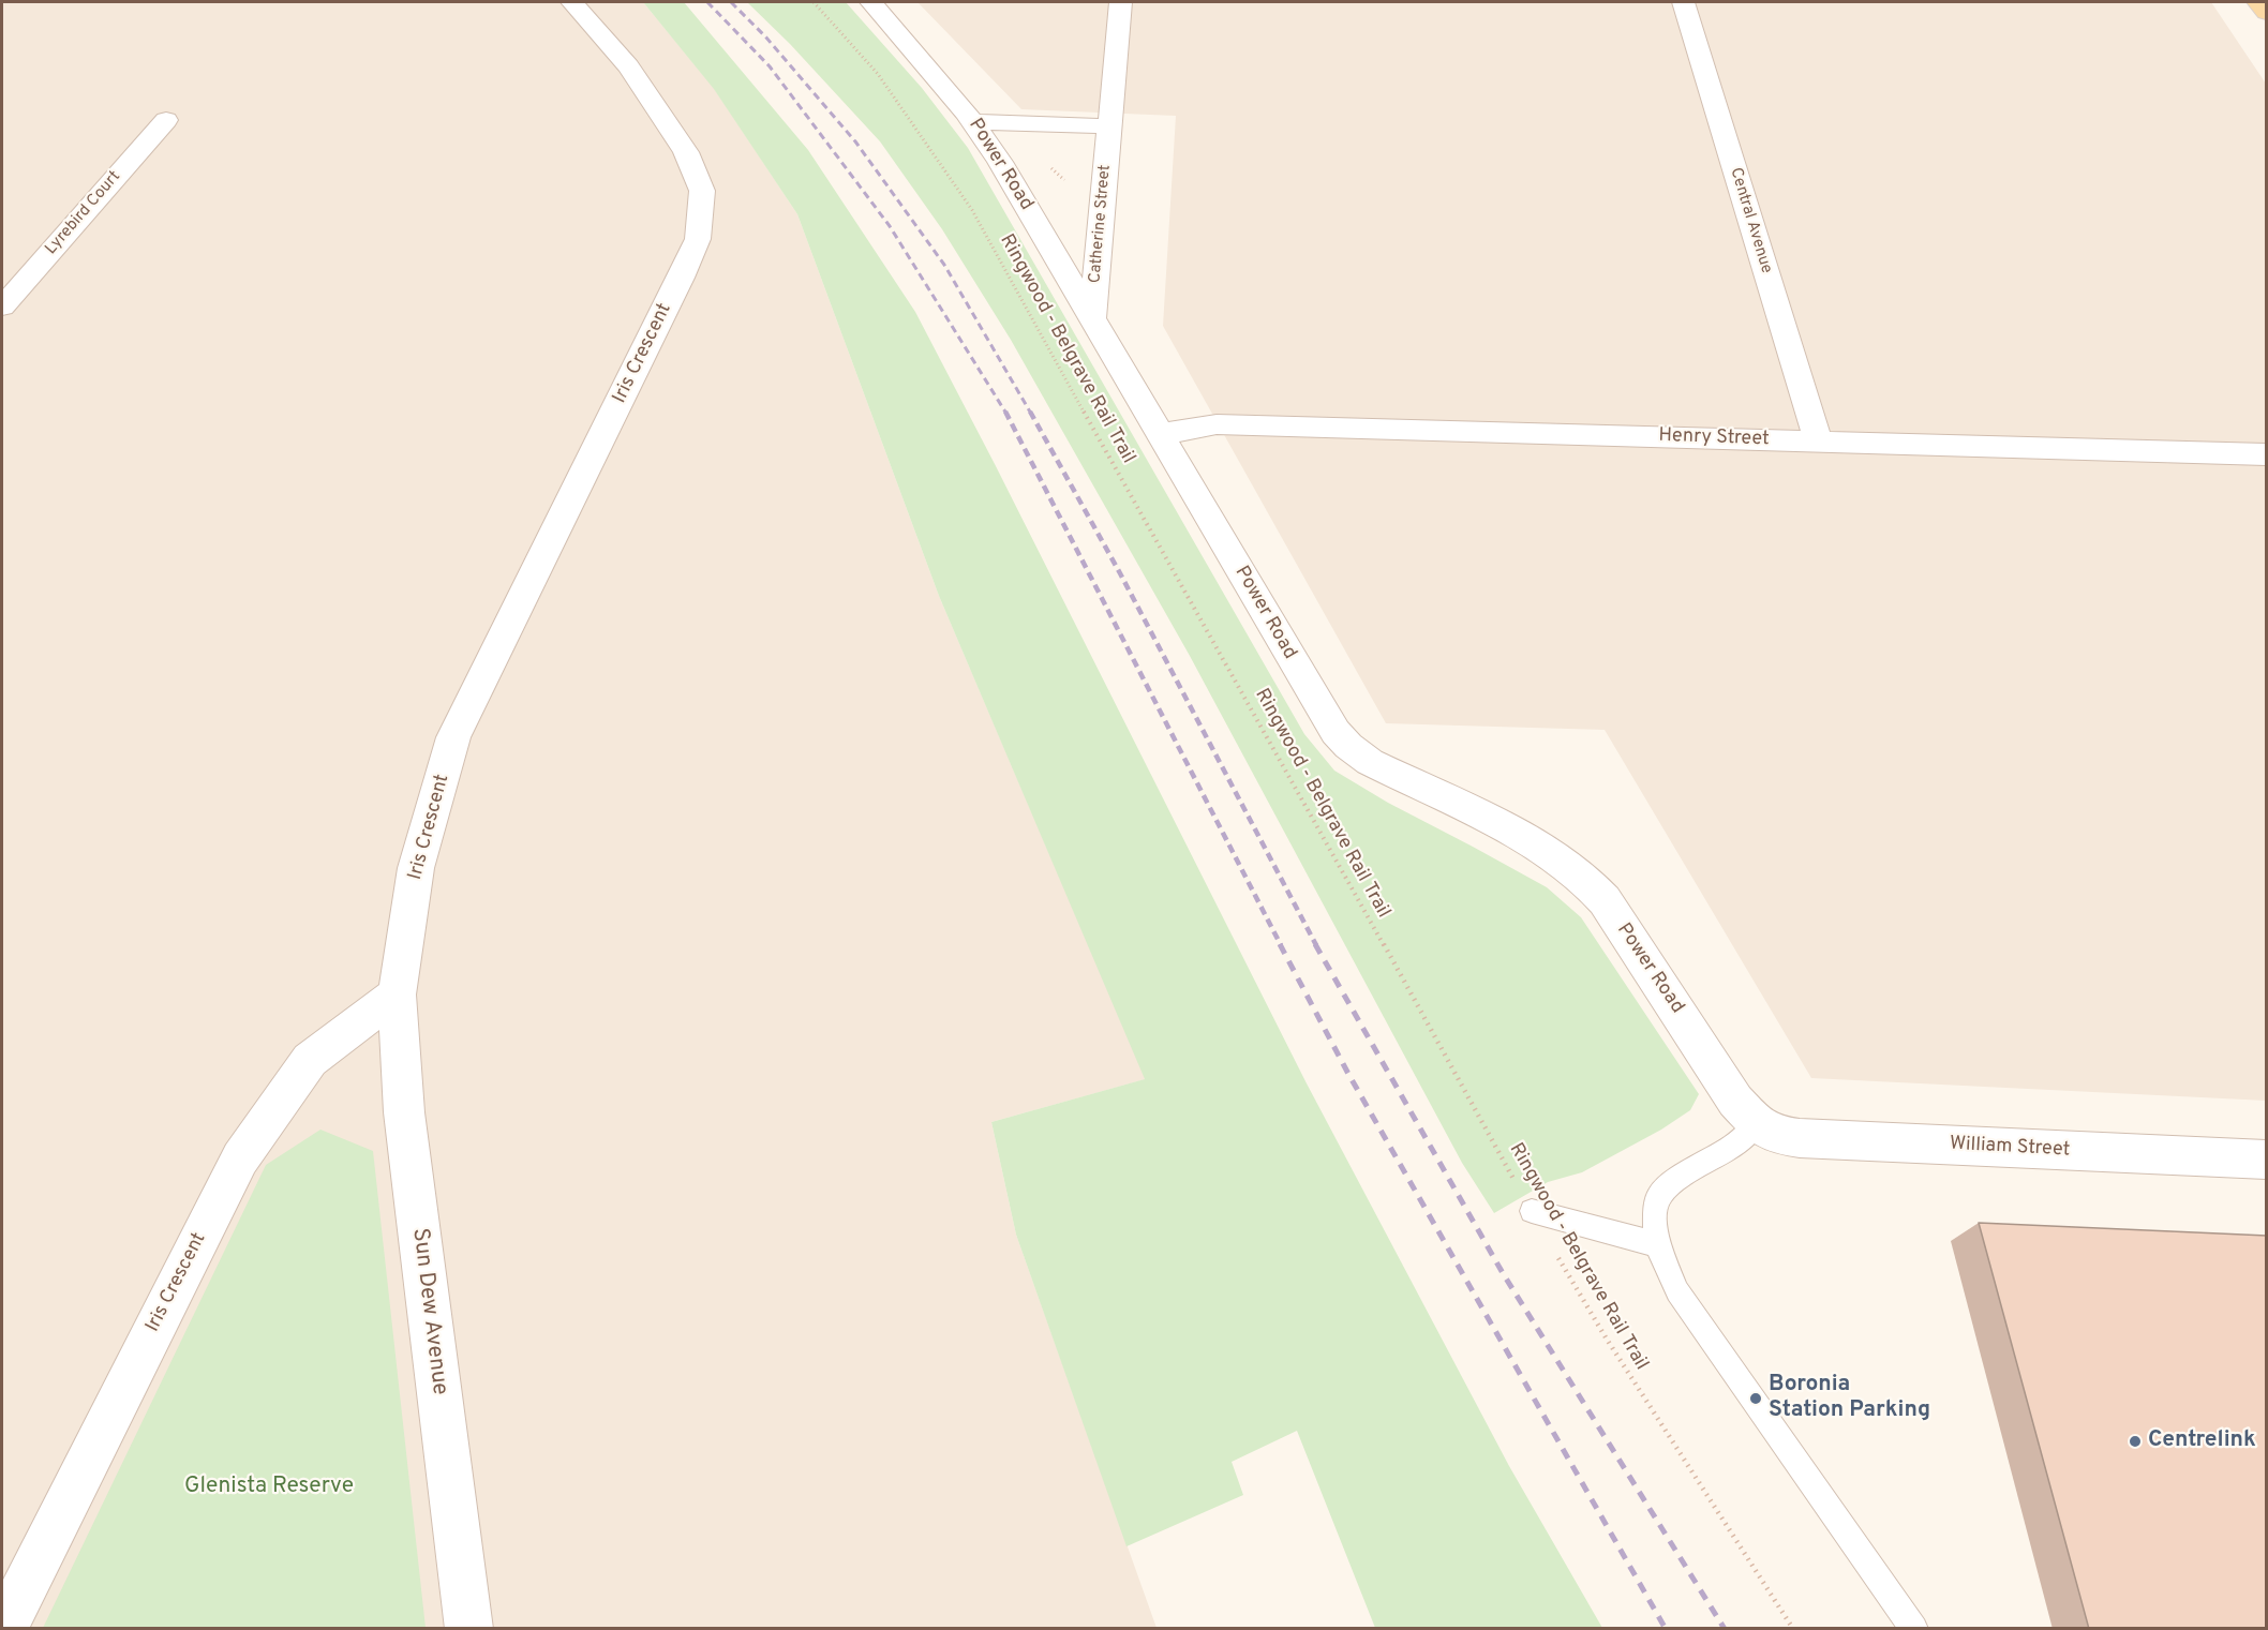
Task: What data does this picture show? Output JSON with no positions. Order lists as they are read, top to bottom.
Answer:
{
  "streets": {
    "street": [
      "Power Road",
      "Lyrebird Court",
      "Central Avenue",
      "Catherine Street",
      "Iris Crescent",
      "Henry Street",
      "William Street",
      "Sun Dew Avenue"
    ],
    "path": ["Ringwood - Belgrave Rail Trail"]
  },
  "crossings": [
    ["Power Road", "Catherine Street"],
    ["Power Road", "Henry Street"],
    ["Power Road", "William Street"],
    ["Central Avenue", "Henry Street"],
    ["Iris Crescent", "Sun Dew Avenue"]
  ],
  "parks": ["Glenista Reserve"],
  "places": ["Boronia Station Parking", "Centrelink"]
}
